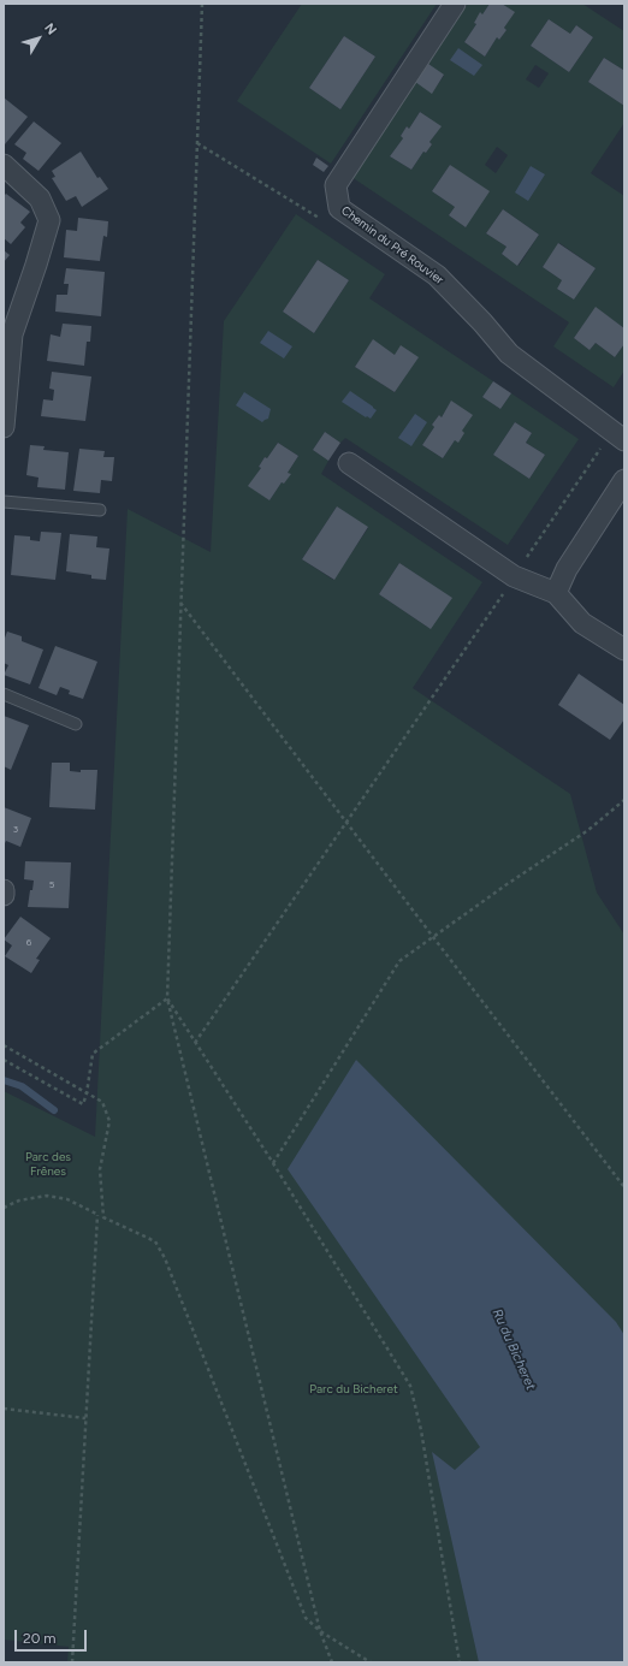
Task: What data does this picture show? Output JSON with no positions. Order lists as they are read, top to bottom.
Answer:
{
  "streets": {
    "street": ["Chemin du Pré Rouvier"]
  },
  "water": ["Ru du Bicheret"],
  "parks": ["Parc des Frênes", "Parc du Bicheret"],
  "house_numbers": ["3", "5", "6"],
  "scale_bar": "20 m",
  "north": "top right"
}
